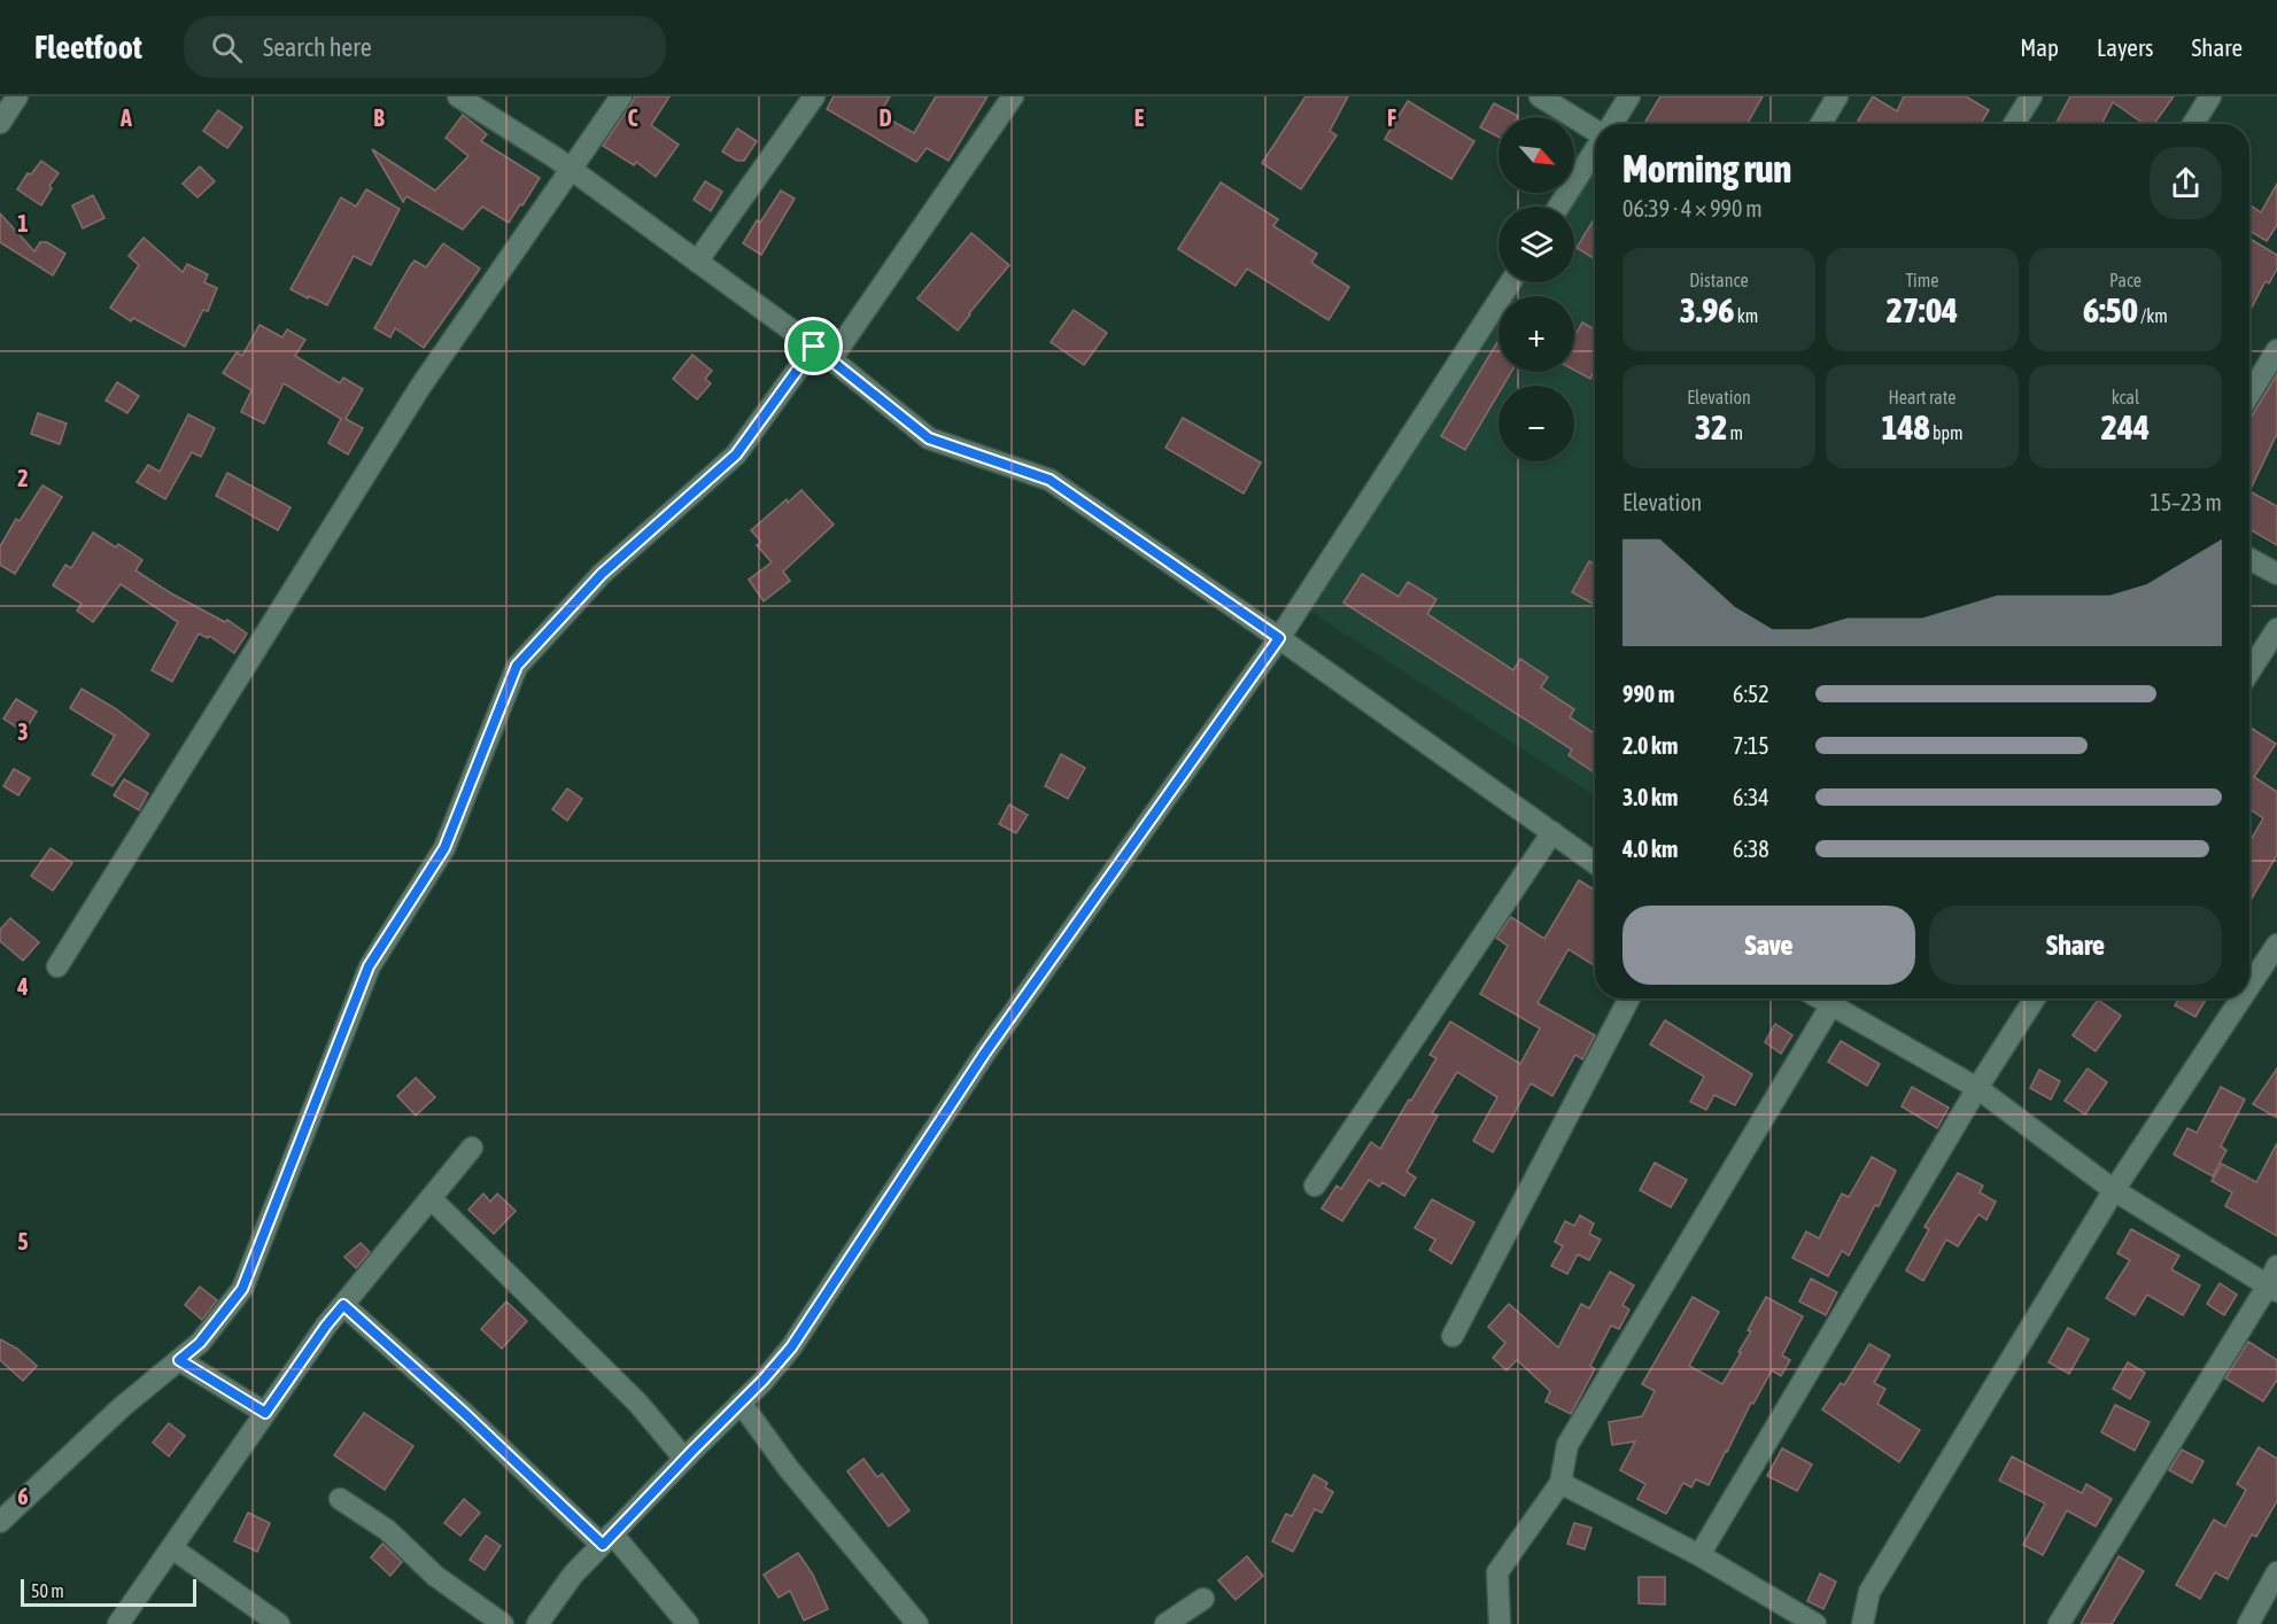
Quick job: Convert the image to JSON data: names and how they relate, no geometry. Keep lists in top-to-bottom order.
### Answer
{
  "scale_bar": "50 m",
  "north": "bottom right",
  "page": {
    "header": "Fleetfoot",
    "search": "Search here",
    "nav": ["Map", "Layers", "Share"],
    "map_buttons": ["+", "−"],
    "heading": ["Morning run", "06:39 · 4 × 990 m"],
    "stats": [
      ["Distance", "3.96 km"],
      ["Time", "27:04"],
      ["Pace", "6:50 /km"],
      ["Elevation", "32 m"],
      ["Heart rate", "148 bpm"],
      ["kcal", "244"]
    ],
    "chart": ["Elevation", "15–23 m"],
    "list": [
      {
        "name": "990 m",
        "note": "6:52"
      },
      {
        "name": "2.0 km",
        "note": "7:15"
      },
      {
        "name": "3.0 km",
        "note": "6:34"
      },
      {
        "name": "4.0 km",
        "note": "6:38"
      }
    ],
    "buttons": ["Save", "Share"],
    "scale": "50 m"
  },
  "grid": {
    "columns": [
      "A",
      "B",
      "C",
      "D",
      "E",
      "F"
    ],
    "rows": [
      "1",
      "2",
      "3",
      "4",
      "5",
      "6"
    ]
  }
}
